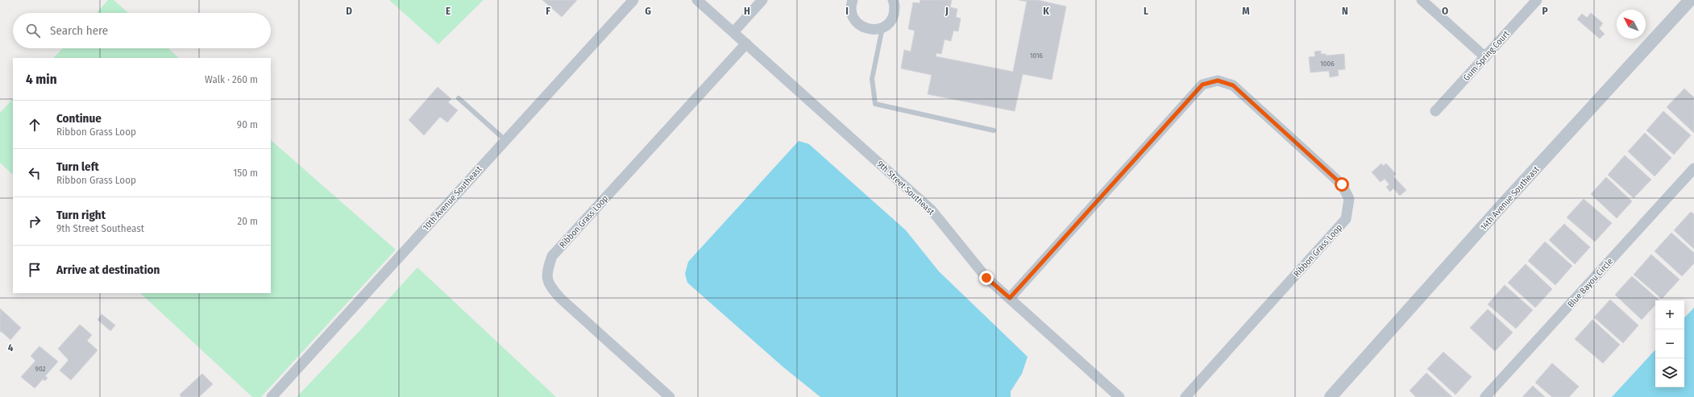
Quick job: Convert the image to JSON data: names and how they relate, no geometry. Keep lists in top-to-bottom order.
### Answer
{
  "streets": {
    "street": [
      "Gum Spring Court",
      "9th Street Southeast",
      "10th Avenue Southeast",
      "14th Avenue Southeast",
      "Ribbon Grass Loop",
      "Blue Bayou Circle"
    ]
  },
  "crossings": [
    ["9th Street Southeast", "Ribbon Grass Loop"]
  ],
  "house_numbers": ["1016", "1006", "902"],
  "north": "top left",
  "page": {
    "search": "Search here",
    "heading": ["4 min", "Walk · 260 m"],
    "list": [
      ["Continue", "Ribbon Grass Loop", "90 m"],
      ["Turn left", "Ribbon Grass Loop", "150 m"],
      ["Turn right", "9th Street Southeast", "20 m"],
      "Arrive at destination"
    ],
    "map_buttons": ["+", "−"]
  },
  "grid": {
    "columns": [
      "D",
      "E",
      "F",
      "G",
      "H",
      "I",
      "J",
      "K",
      "L",
      "M",
      "N",
      "O",
      "P"
    ],
    "rows": ["4"]
  }
}
